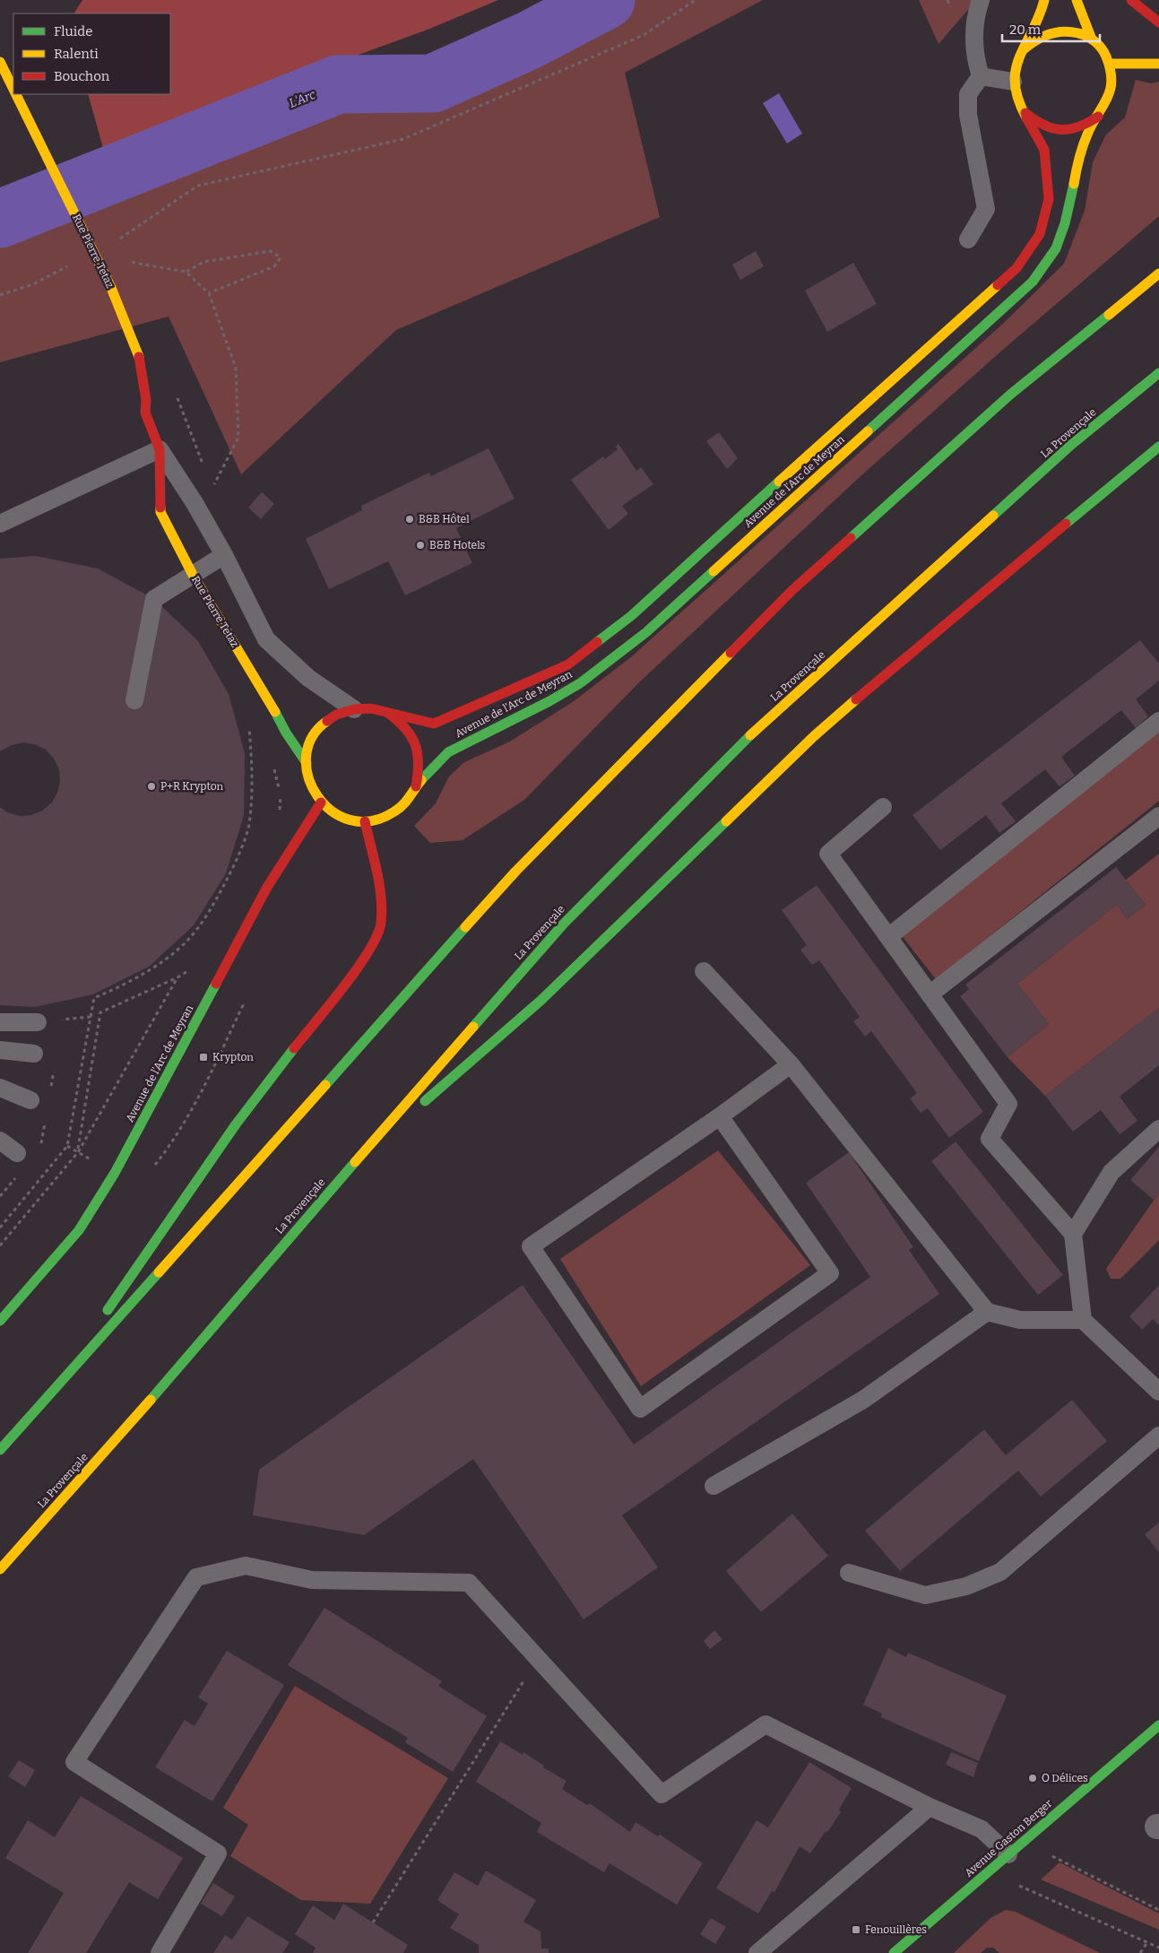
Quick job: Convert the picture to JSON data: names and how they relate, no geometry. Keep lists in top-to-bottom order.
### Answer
{
  "streets": {
    "main road": [
      "Rue Pierre Tetaz",
      "La Provençale",
      "Avenue de l'Arc de Meyran",
      "Avenue Gaston Berger"
    ]
  },
  "crossings": [
    ["Rue Pierre Tetaz", "Avenue de l'Arc de Meyran"]
  ],
  "water": ["L'Arc"],
  "places": {
    "other": [
      "B&B Hôtel",
      "B&B Hotels",
      "P+R Krypton",
      "O Délices"
    ],
    "transit": ["Krypton", "Fenouillères"]
  },
  "legend": ["Fluide", "Ralenti", "Bouchon"],
  "scale_bar": "20 m"
}
